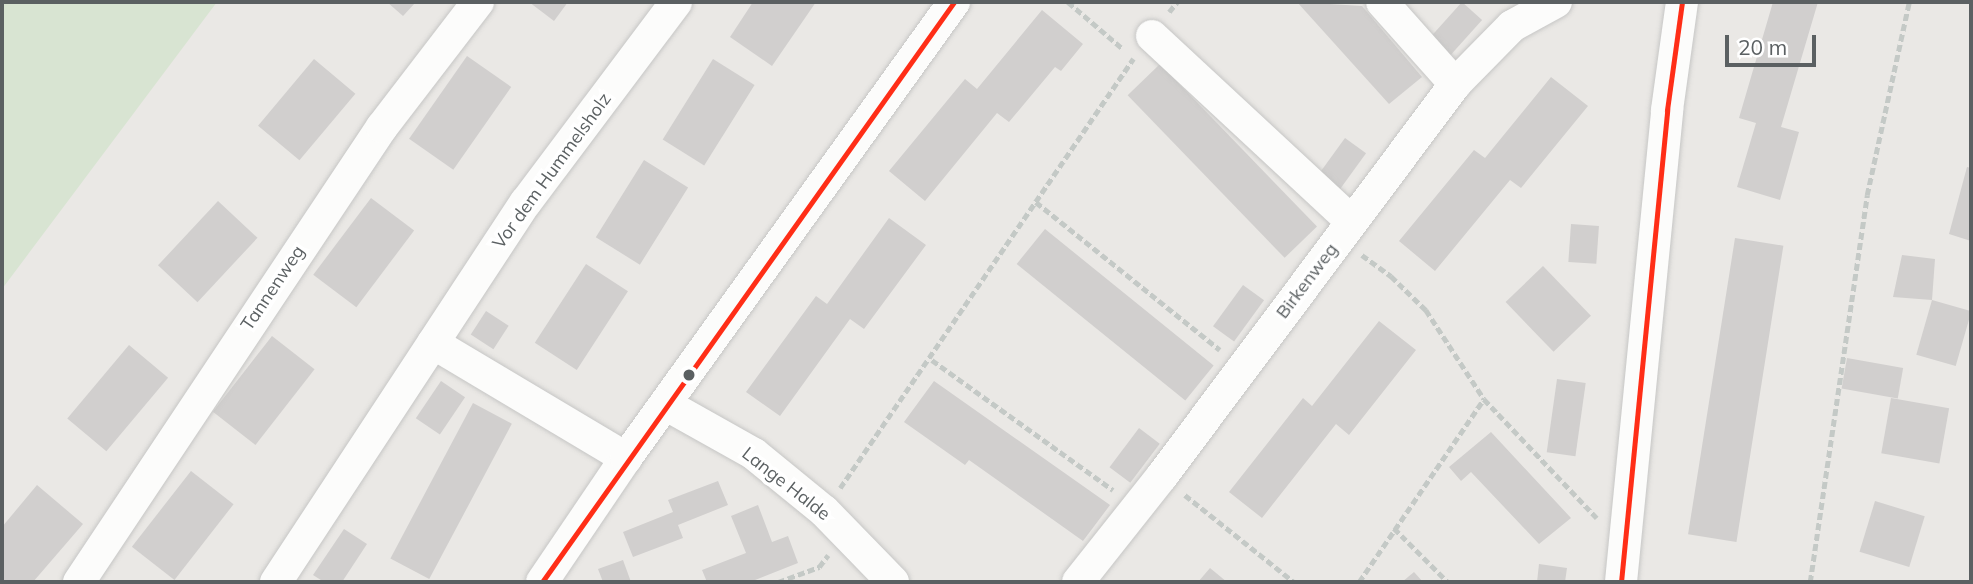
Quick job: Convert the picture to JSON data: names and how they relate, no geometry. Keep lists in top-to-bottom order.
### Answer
{
  "streets": {
    "street": [
      "Vor dem Hummelsholz",
      "Birkenweg",
      "Tannenweg",
      "Lange Halde"
    ]
  },
  "scale_bar": "20 m"
}
